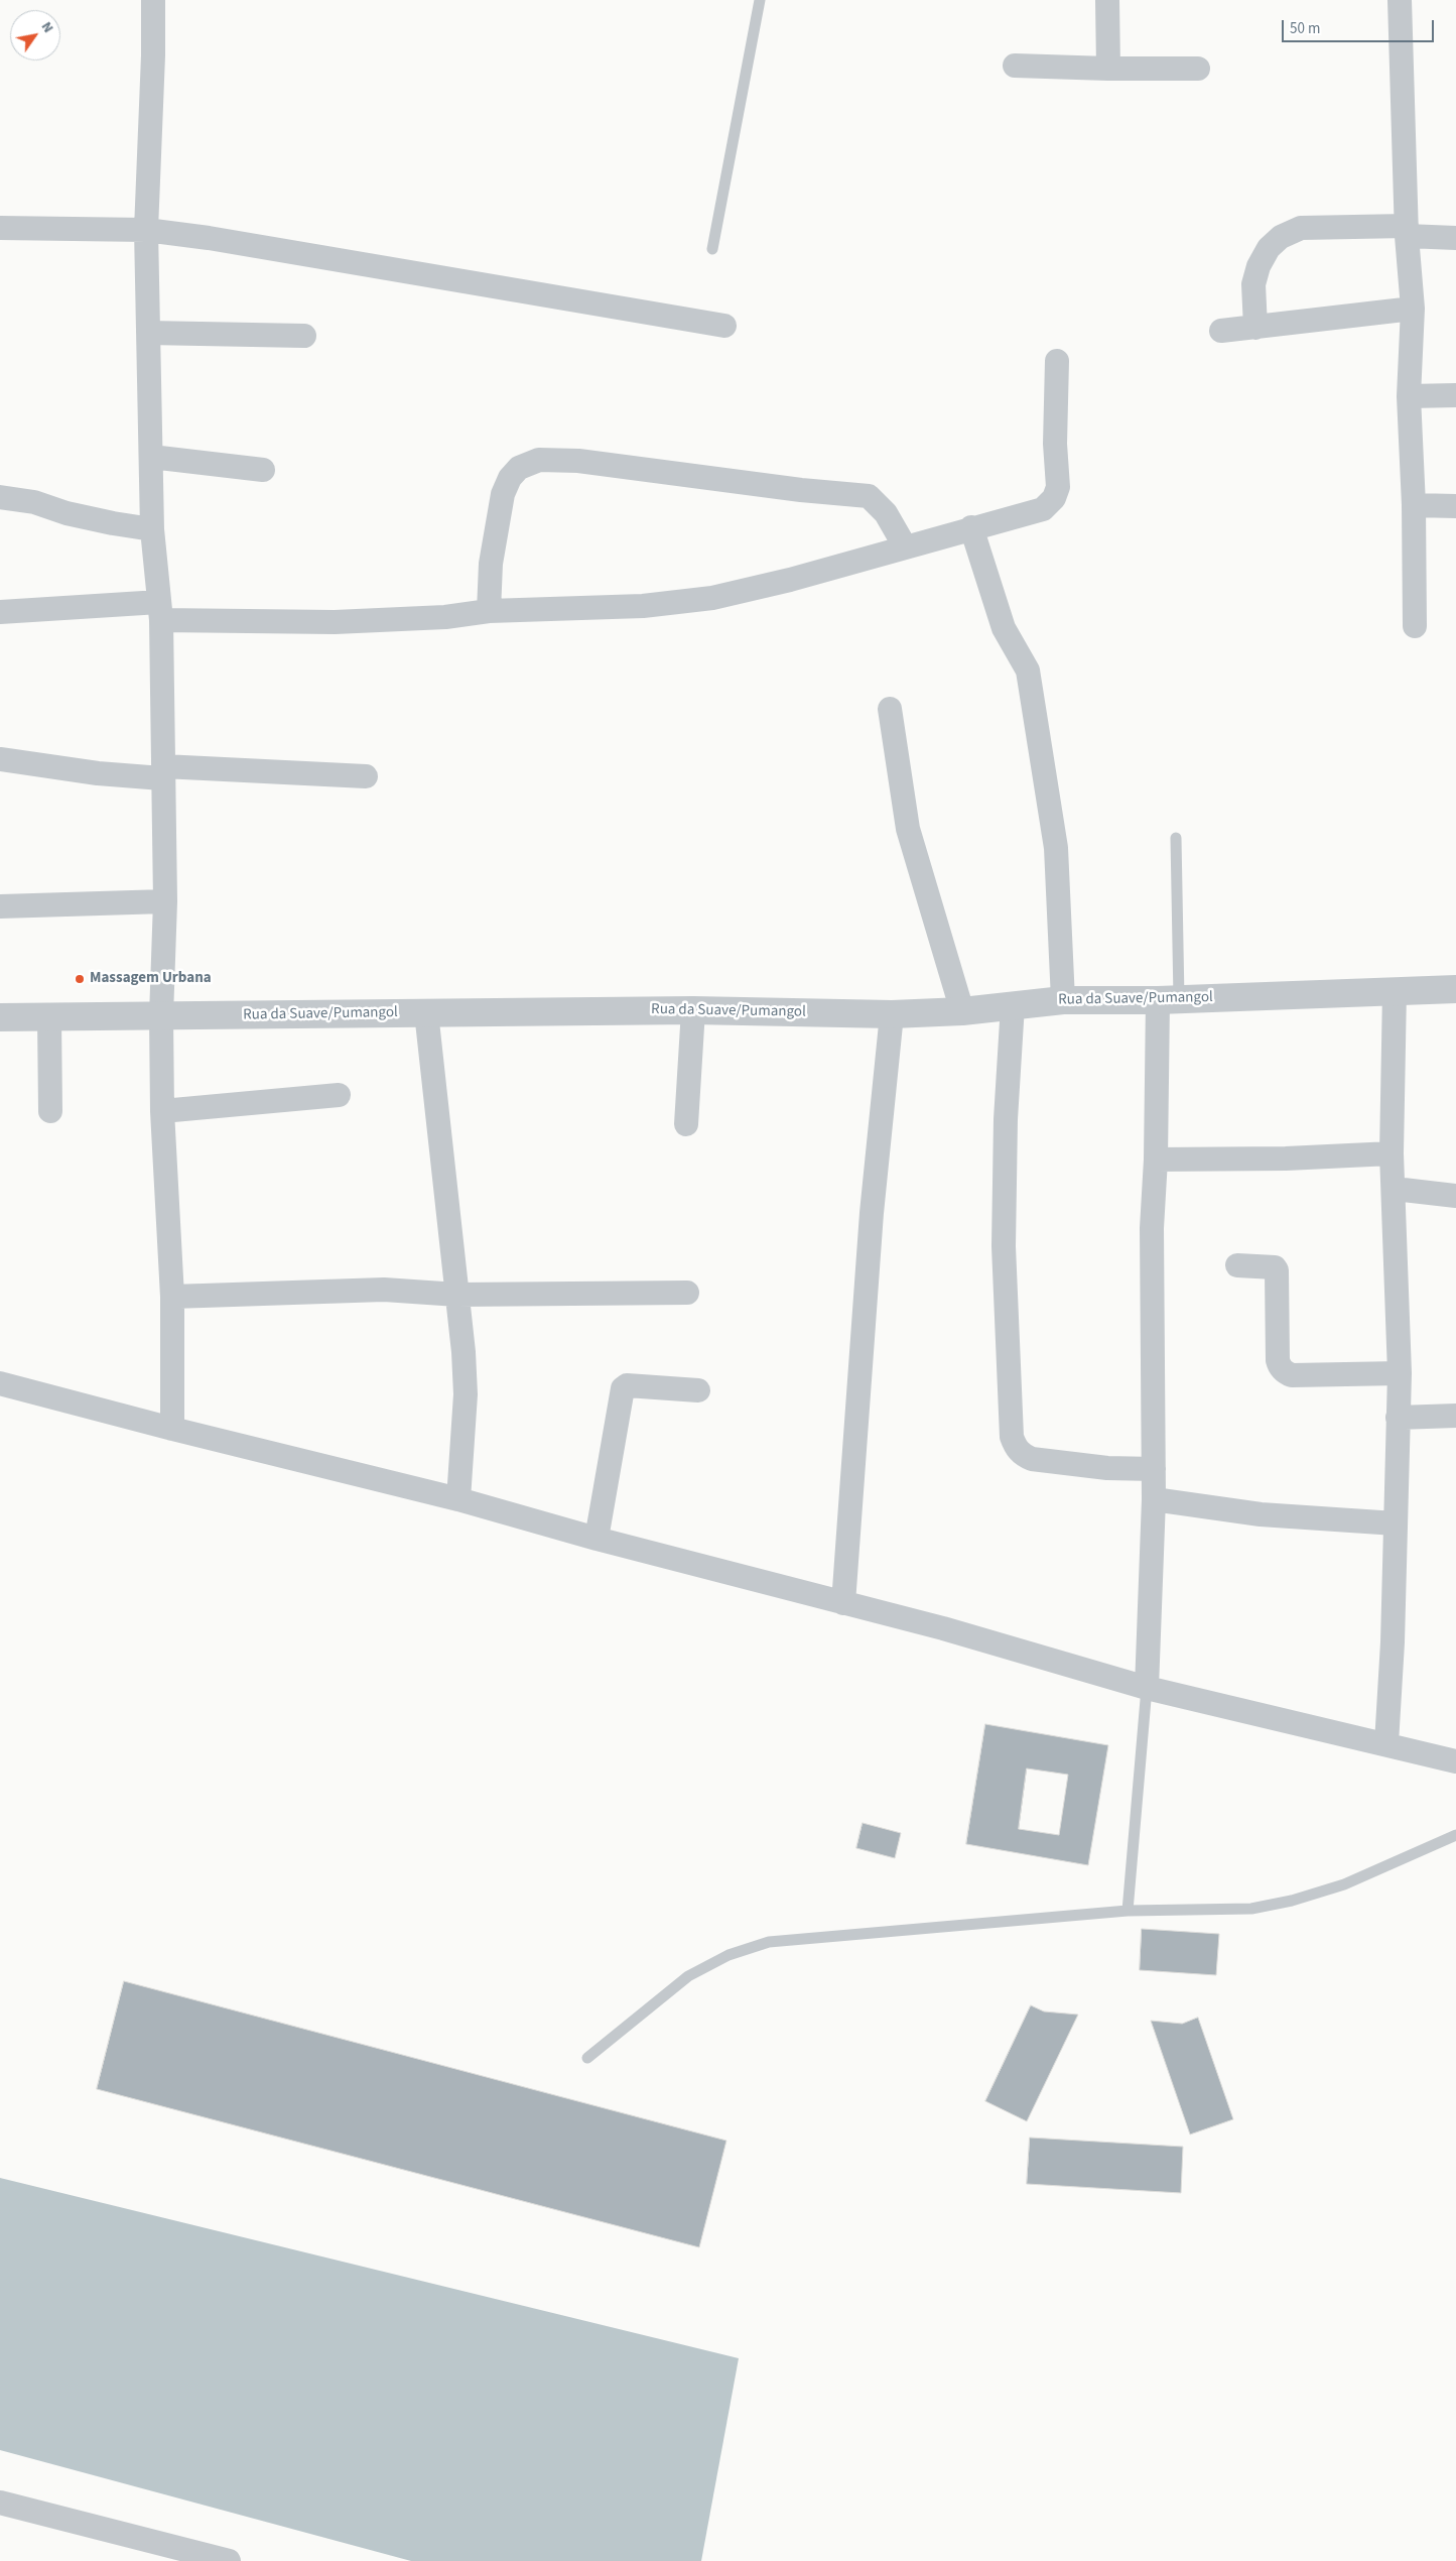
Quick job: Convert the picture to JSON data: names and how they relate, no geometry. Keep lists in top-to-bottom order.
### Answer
{
  "streets": {
    "street": ["Rua da Suave/Pumangol"]
  },
  "places": ["Massagem Urbana"],
  "scale_bar": "50 m",
  "north": "top right"
}
